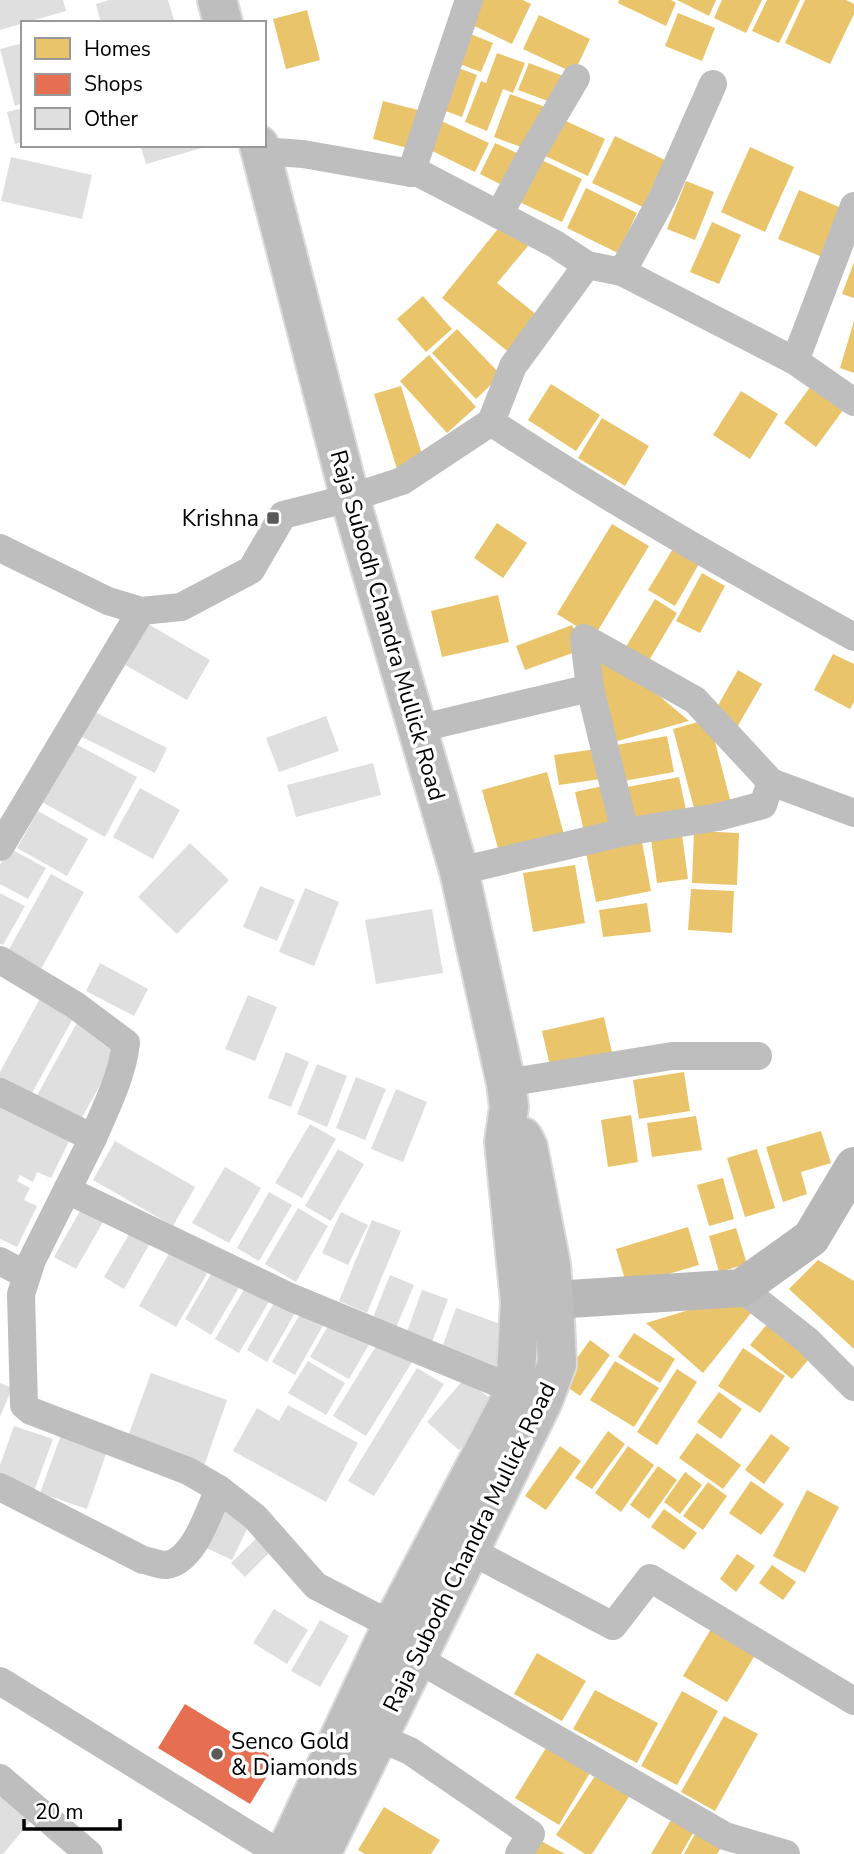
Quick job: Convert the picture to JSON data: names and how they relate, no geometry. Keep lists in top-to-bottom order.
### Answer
{
  "streets": {
    "main road": ["Raja Subodh Chandra Mullick Road"]
  },
  "places": {
    "transit": ["Krishna"],
    "other": ["Senco Gold & Diamonds"]
  },
  "legend": ["Homes", "Shops", "Other"],
  "scale_bar": "20 m"
}
